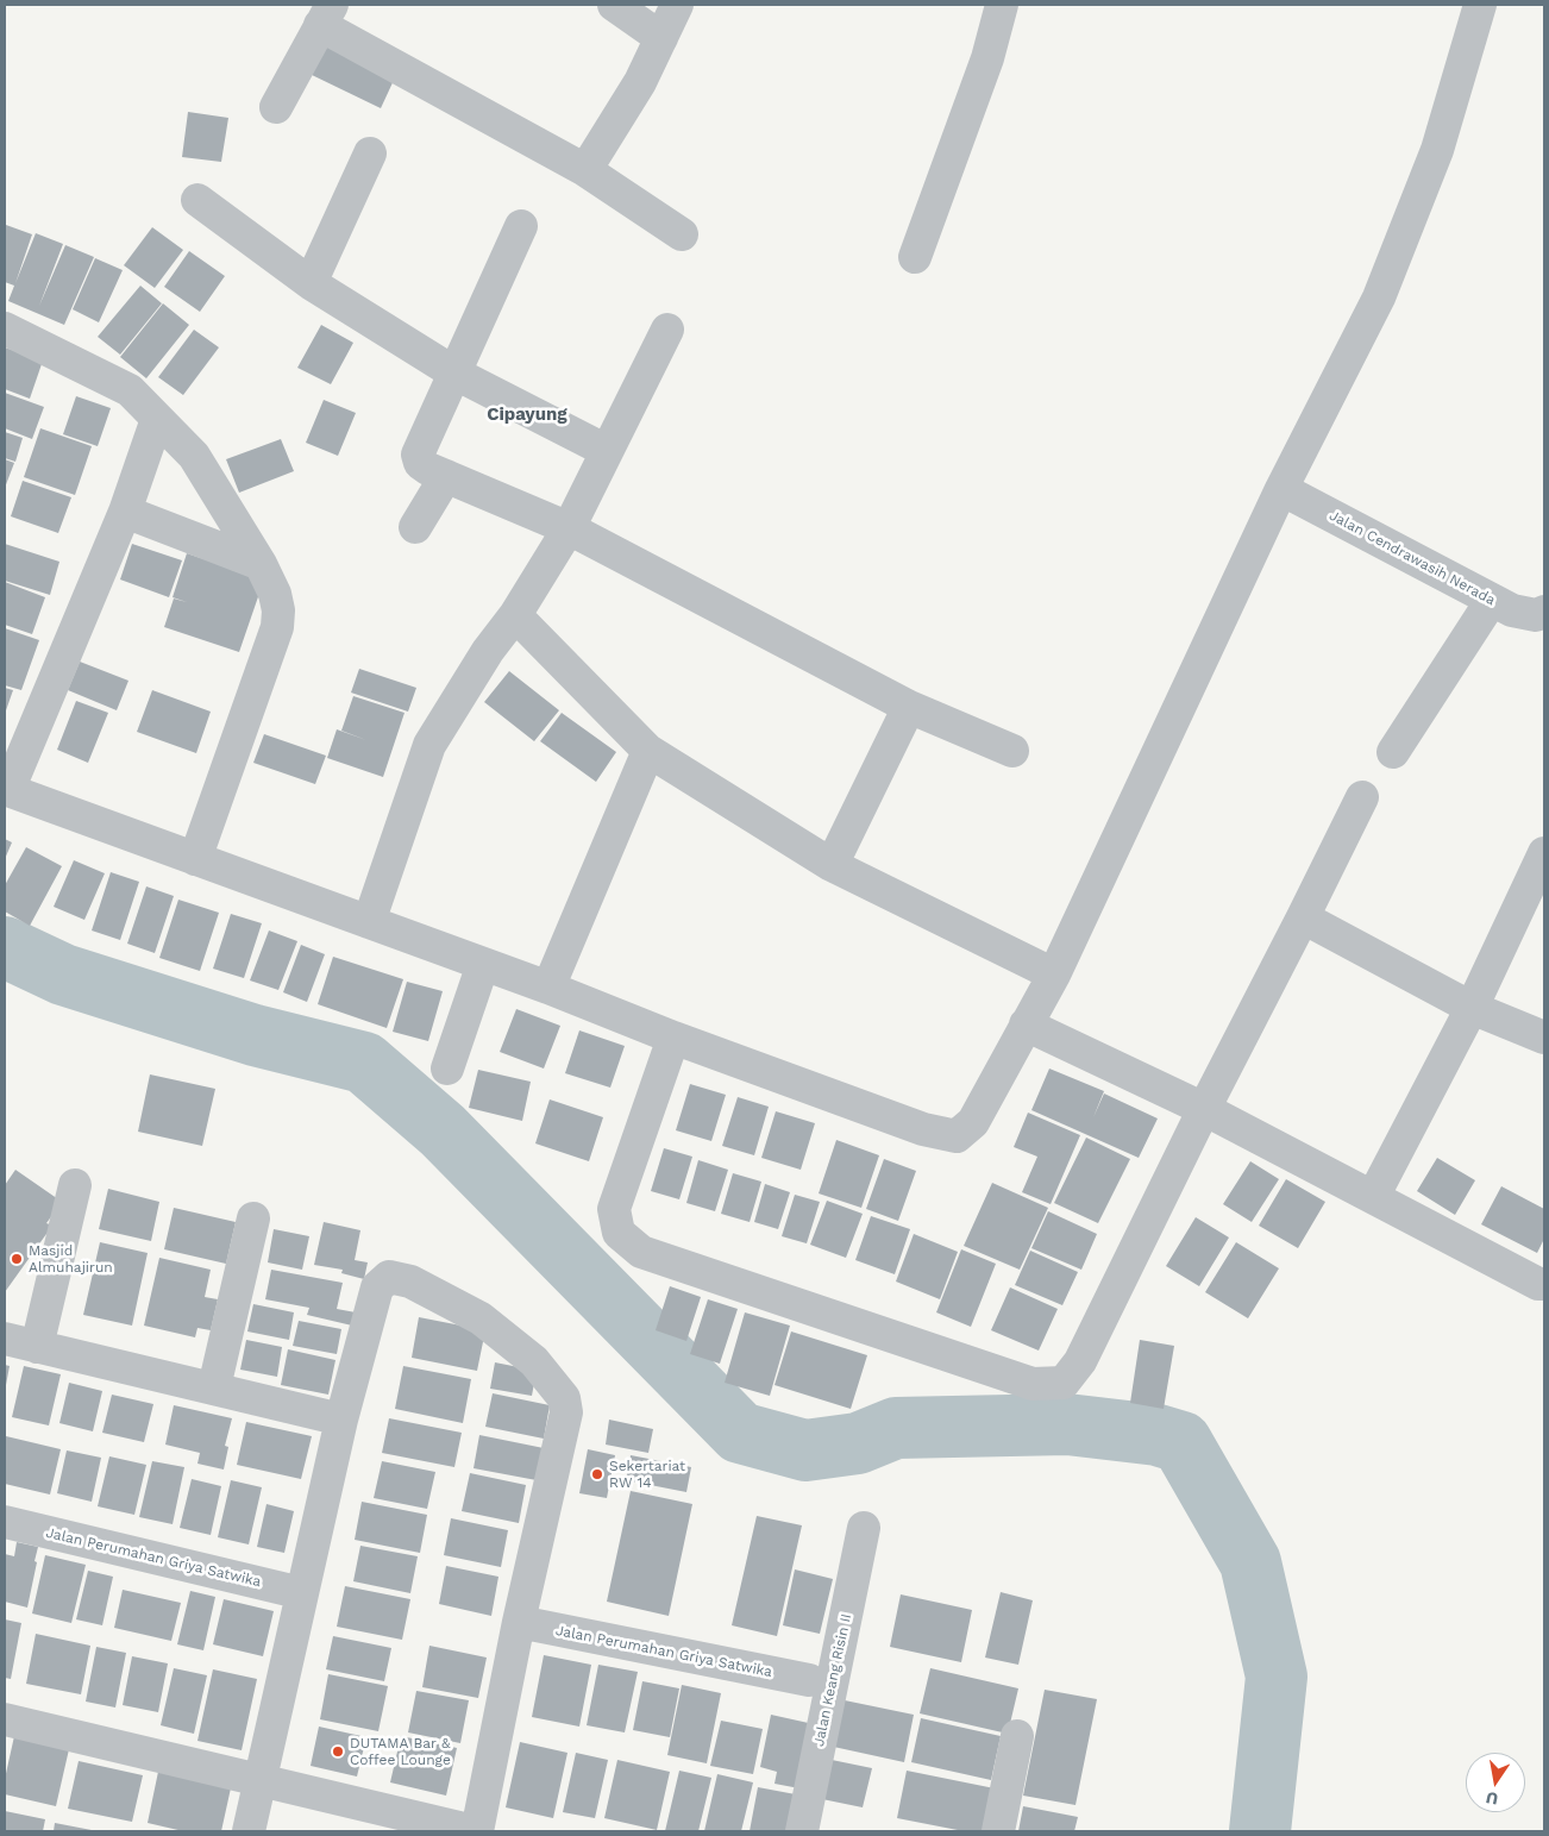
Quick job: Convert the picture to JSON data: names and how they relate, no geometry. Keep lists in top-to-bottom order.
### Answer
{
  "streets": {
    "street": ["Jalan Cendrawasih Nerada", "Jalan Perumahan Griya Satwika", "Jalan Keang Risin II"]
  },
  "districts": ["Cipayung"],
  "places": ["Masjid Almuhajirun", "Sekertariat RW 14", "DUTAMA Bar & Coffee Lounge"],
  "north": "bottom"
}
